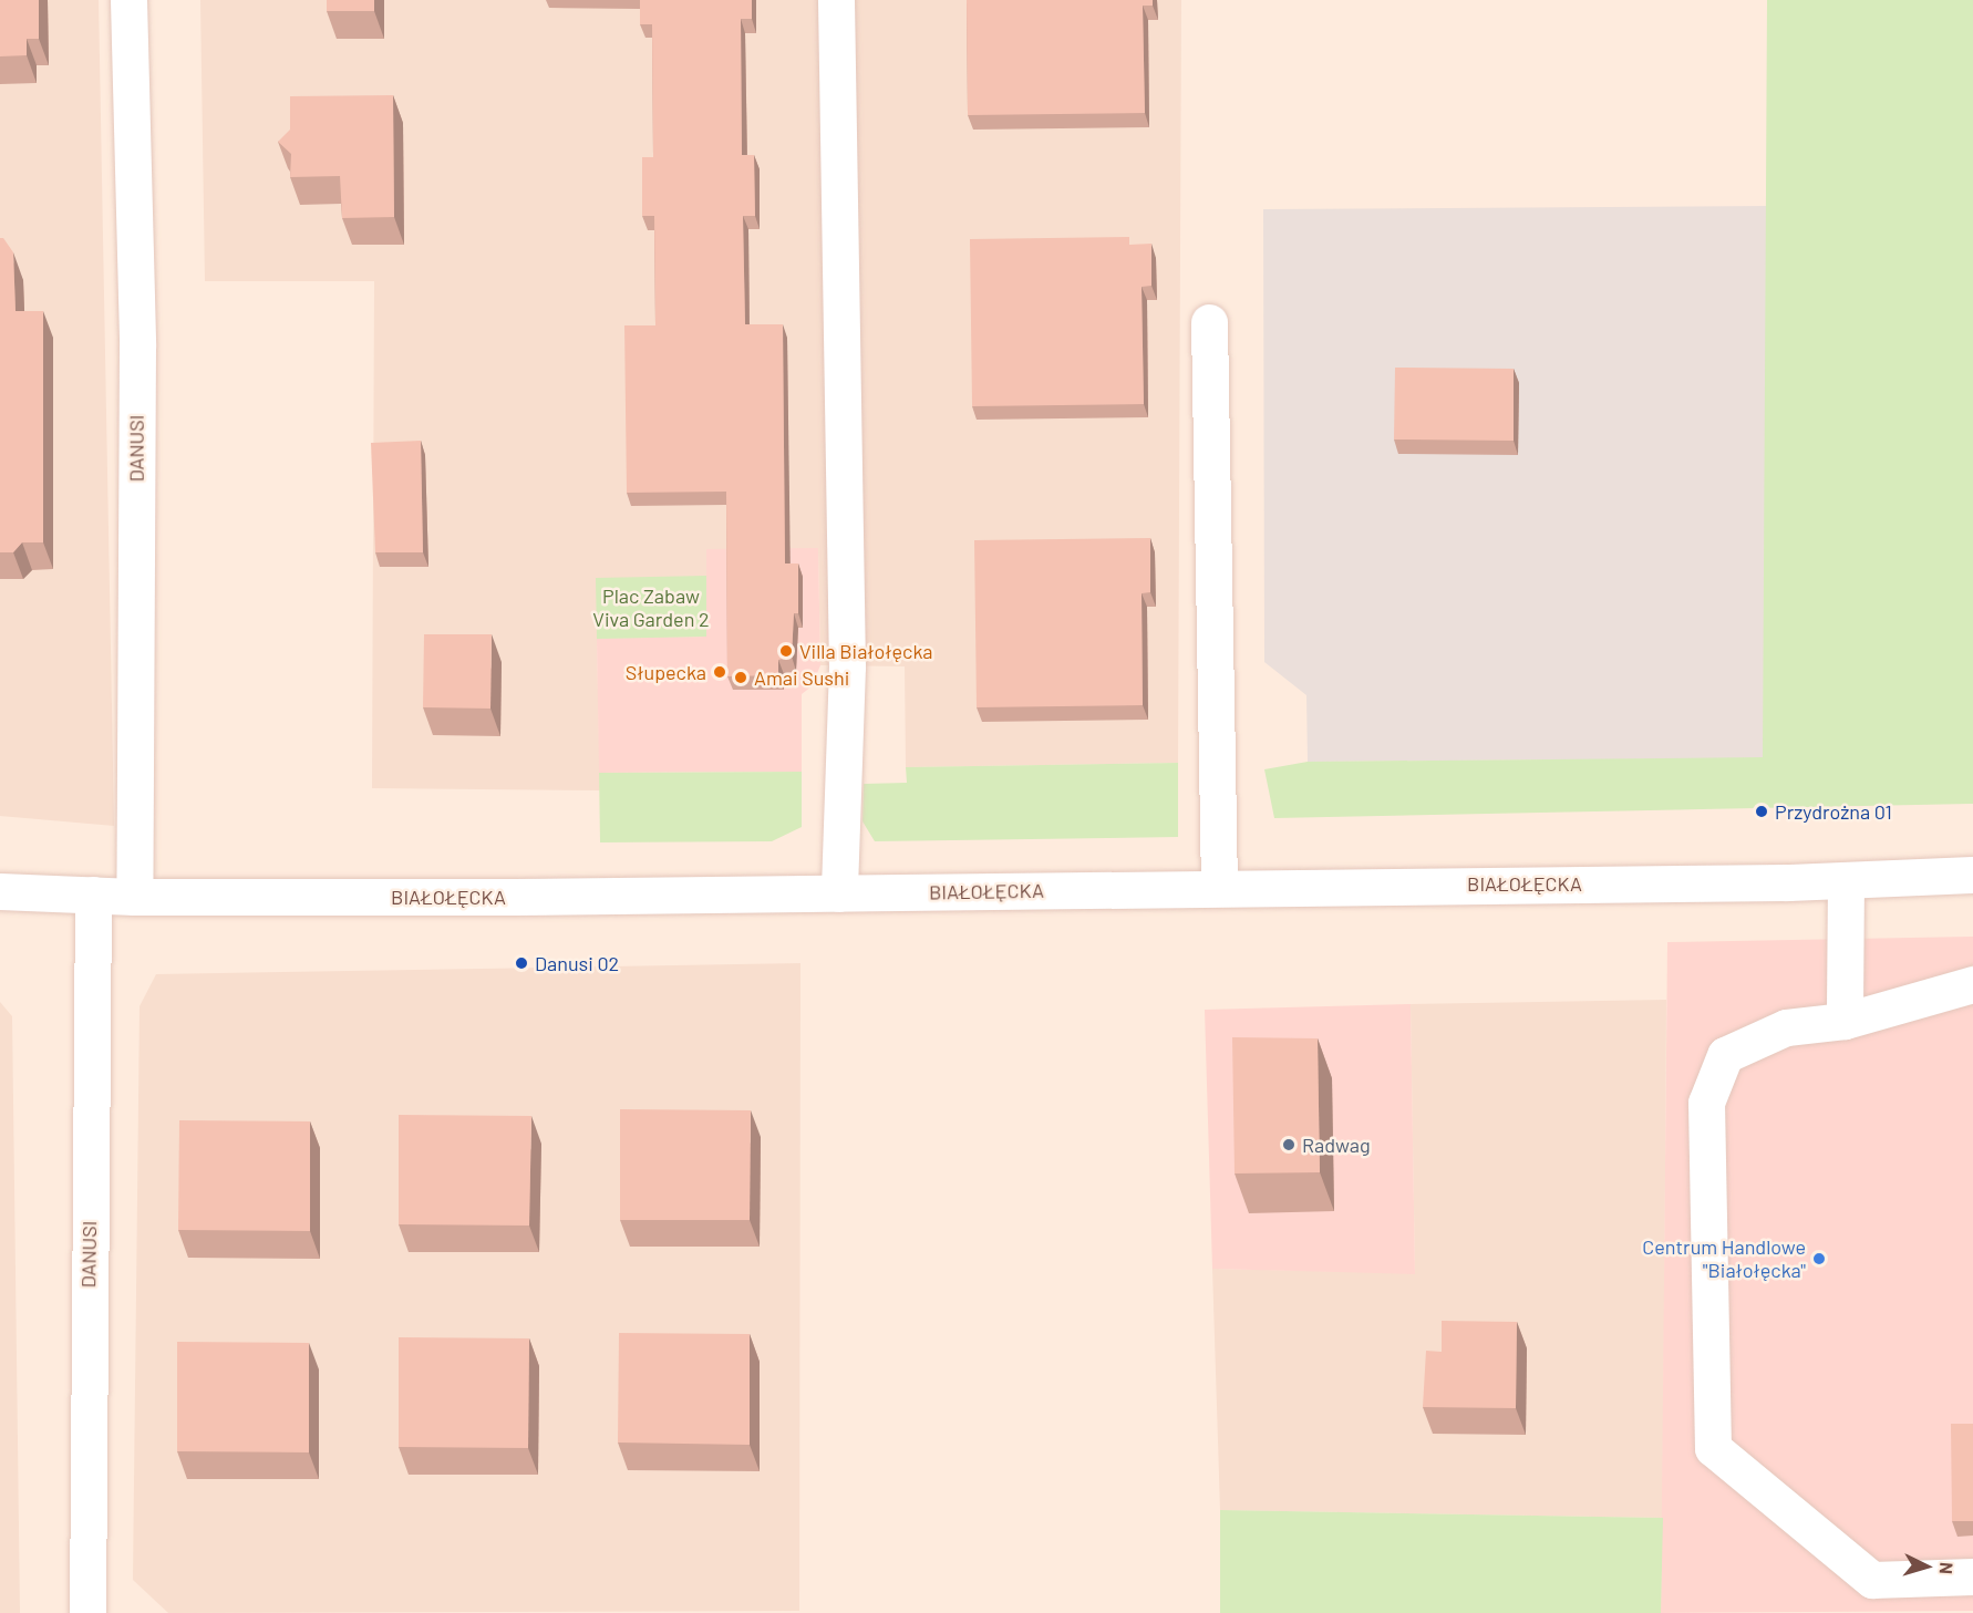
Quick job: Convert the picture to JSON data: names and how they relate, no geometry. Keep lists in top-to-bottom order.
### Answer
{
  "streets": {
    "street": ["DANUSI", "BIAŁOŁĘCKA"]
  },
  "crossings": [
    ["DANUSI", "BIAŁOŁĘCKA"]
  ],
  "parks": ["Plac Zabaw Viva Garden 2"],
  "places": [
    "Villa Białołęcka",
    "Słupecka",
    "Amai Sushi",
    "Przydrożna 01",
    "Danusi 02",
    "Radwag",
    "Centrum Handlowe \"Białołęcka\""
  ],
  "north": "right"
}
